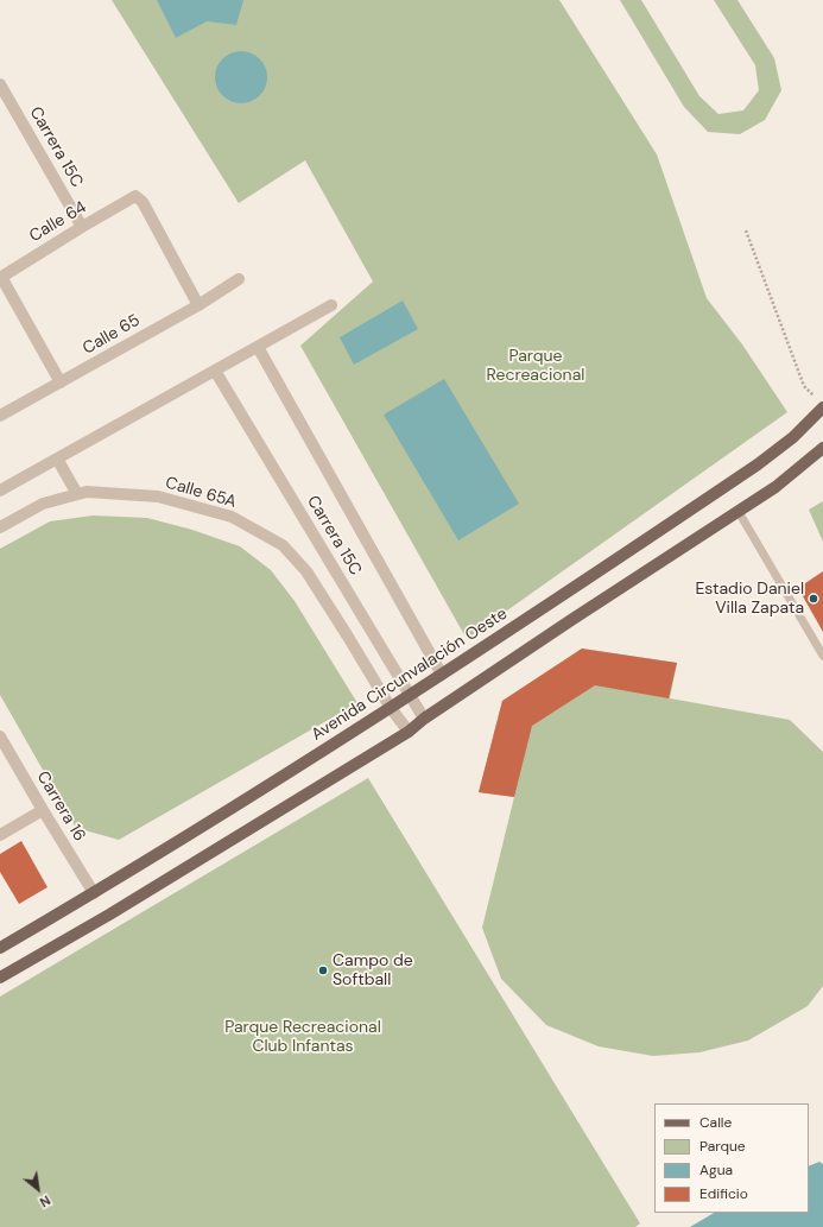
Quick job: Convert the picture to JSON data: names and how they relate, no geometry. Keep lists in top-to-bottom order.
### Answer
{
  "streets": {
    "main road": ["Avenida Circunvalación Oeste"],
    "street": [
      "Carrera 15C",
      "Calle 64",
      "Calle 65",
      "Calle 65A",
      "Carrera 16"
    ]
  },
  "crossings": [
    ["Carrera 15C", "Calle 64"],
    ["Carrera 15C", "Avenida Circunvalación Oeste"],
    ["Calle 64", "Calle 65"],
    ["Calle 65A", "Avenida Circunvalación Oeste"],
    ["Avenida Circunvalación Oeste", "Carrera 16"]
  ],
  "parks": ["Parque Recreacional", "Parque Recreacional Club Infantas"],
  "places": ["Estadio Daniel Villa Zapata", "Campo de Softball"],
  "legend": [
    "Calle",
    "Parque",
    "Agua",
    "Edificio"
  ],
  "north": "bottom right"
}
